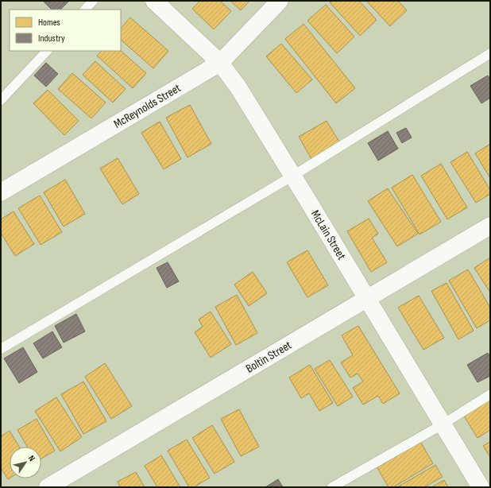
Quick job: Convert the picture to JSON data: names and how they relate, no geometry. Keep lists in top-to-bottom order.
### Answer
{
  "streets": {
    "street": ["McReynolds Street", "McLain Street", "Boltin Street"]
  },
  "crossings": [
    ["McReynolds Street", "McLain Street"],
    ["McLain Street", "Boltin Street"]
  ],
  "legend": ["Homes", "Industry"],
  "north": "top right"
}
